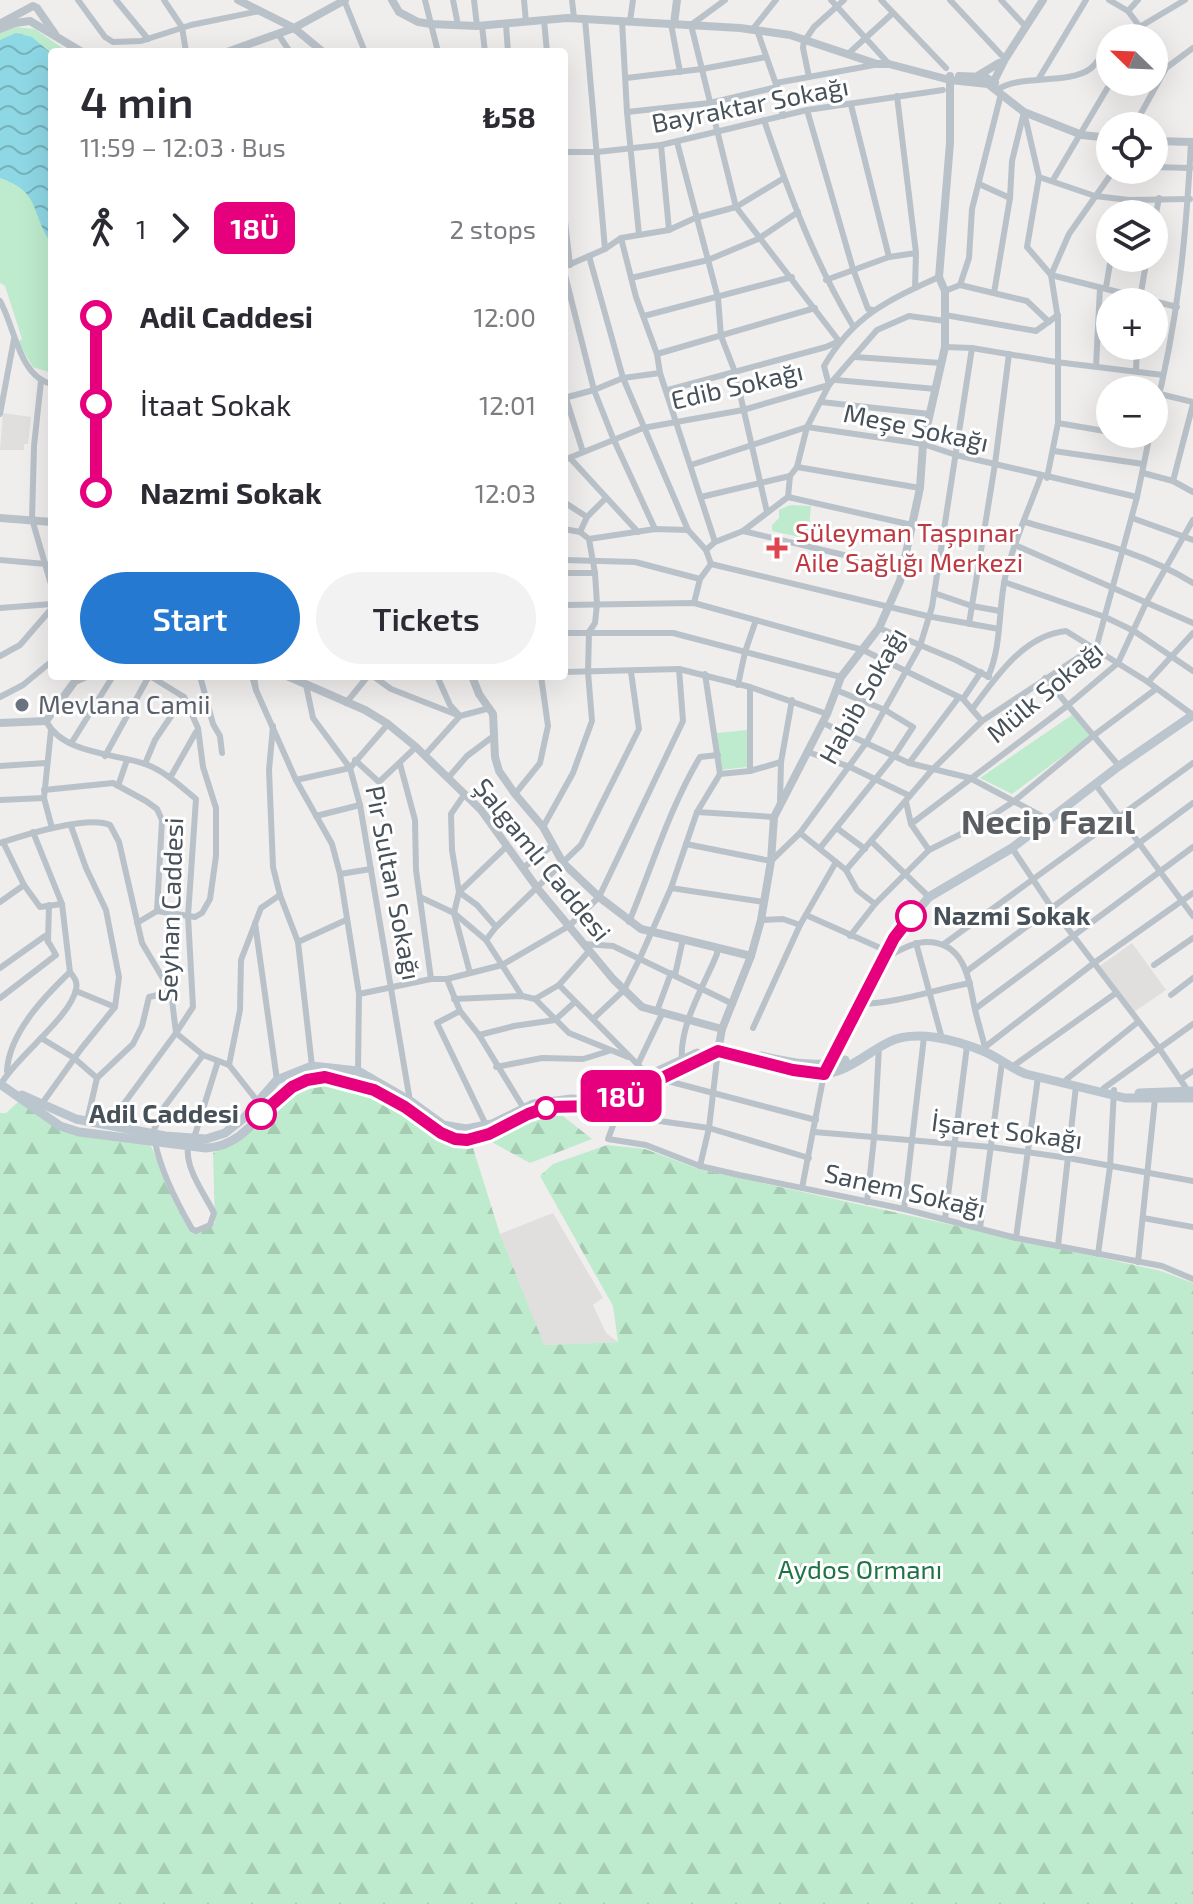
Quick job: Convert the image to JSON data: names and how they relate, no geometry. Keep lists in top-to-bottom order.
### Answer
{
  "streets": {
    "street": [
      "Bayraktar Sokağı",
      "Edib Sokağı",
      "Meşe Sokağı",
      "Mülk Sokağı",
      "Habib Sokağı",
      "Şalgamlı Caddesi",
      "Pir Sultan Sokağı",
      "Seyhan Caddesi",
      "İşaret Sokağı",
      "Sanem Sokağı"
    ]
  },
  "crossings": [
    ["Meşe Sokağı", "Habib Sokağı"],
    ["Şalgamlı Caddesi", "Pir Sultan Sokağı"]
  ],
  "districts": ["Necip Fazıl"],
  "parks": ["Aydos Ormanı"],
  "places": {
    "health": ["Süleyman Taşpınar Aile Sağlığı Merkezi"],
    "other": ["Mevlana Camii", "Nazmi Sokak", "Adil Caddesi"]
  },
  "lines": ["bus line 18Ü"],
  "north": "top left",
  "page": {
    "on_map": "18Ü",
    "map_buttons": ["+", "−"],
    "heading": ["4 min", "11:59 – 12:03 · Bus", "₺58"],
    "legs": ["1", "18Ü", "2 stops"],
    "list": [
      {
        "name": "Adil Caddesi",
        "value": "12:00"
      },
      {
        "name": "İtaat Sokak",
        "value": "12:01"
      },
      {
        "name": "Nazmi Sokak",
        "value": "12:03"
      }
    ],
    "buttons": ["Start", "Tickets"]
  }
}
